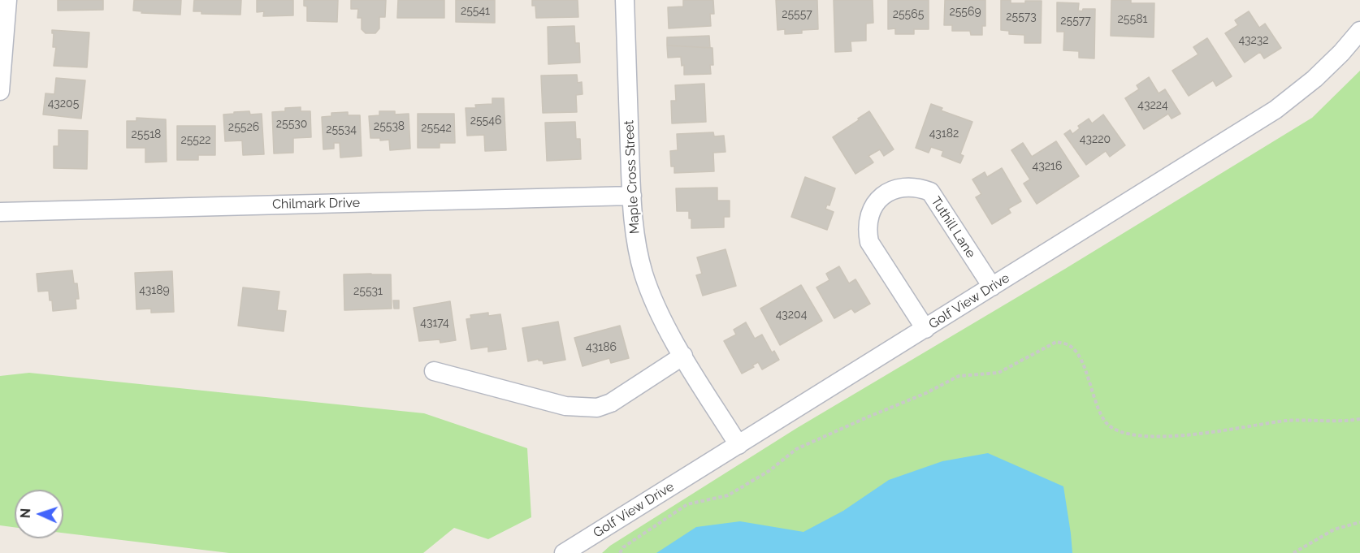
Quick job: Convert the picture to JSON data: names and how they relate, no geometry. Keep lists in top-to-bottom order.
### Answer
{
  "streets": {
    "street": [
      "Maple Cross Street",
      "Chilmark Drive",
      "Tuthill Lane",
      "Golf View Drive"
    ]
  },
  "crossings": [
    ["Maple Cross Street", "Chilmark Drive"],
    ["Maple Cross Street", "Golf View Drive"],
    ["Tuthill Lane", "Golf View Drive"]
  ],
  "house_numbers": [
    "25541",
    "25569",
    "25557",
    "25565",
    "25573",
    "25581",
    "25577",
    "43232",
    "43205",
    "43224",
    "25546",
    "25530",
    "25538",
    "25526",
    "25542",
    "25534",
    "43182",
    "25518",
    "43220",
    "25522",
    "43216",
    "43189",
    "25531",
    "43204",
    "43174",
    "43186"
  ],
  "north": "left"
}
